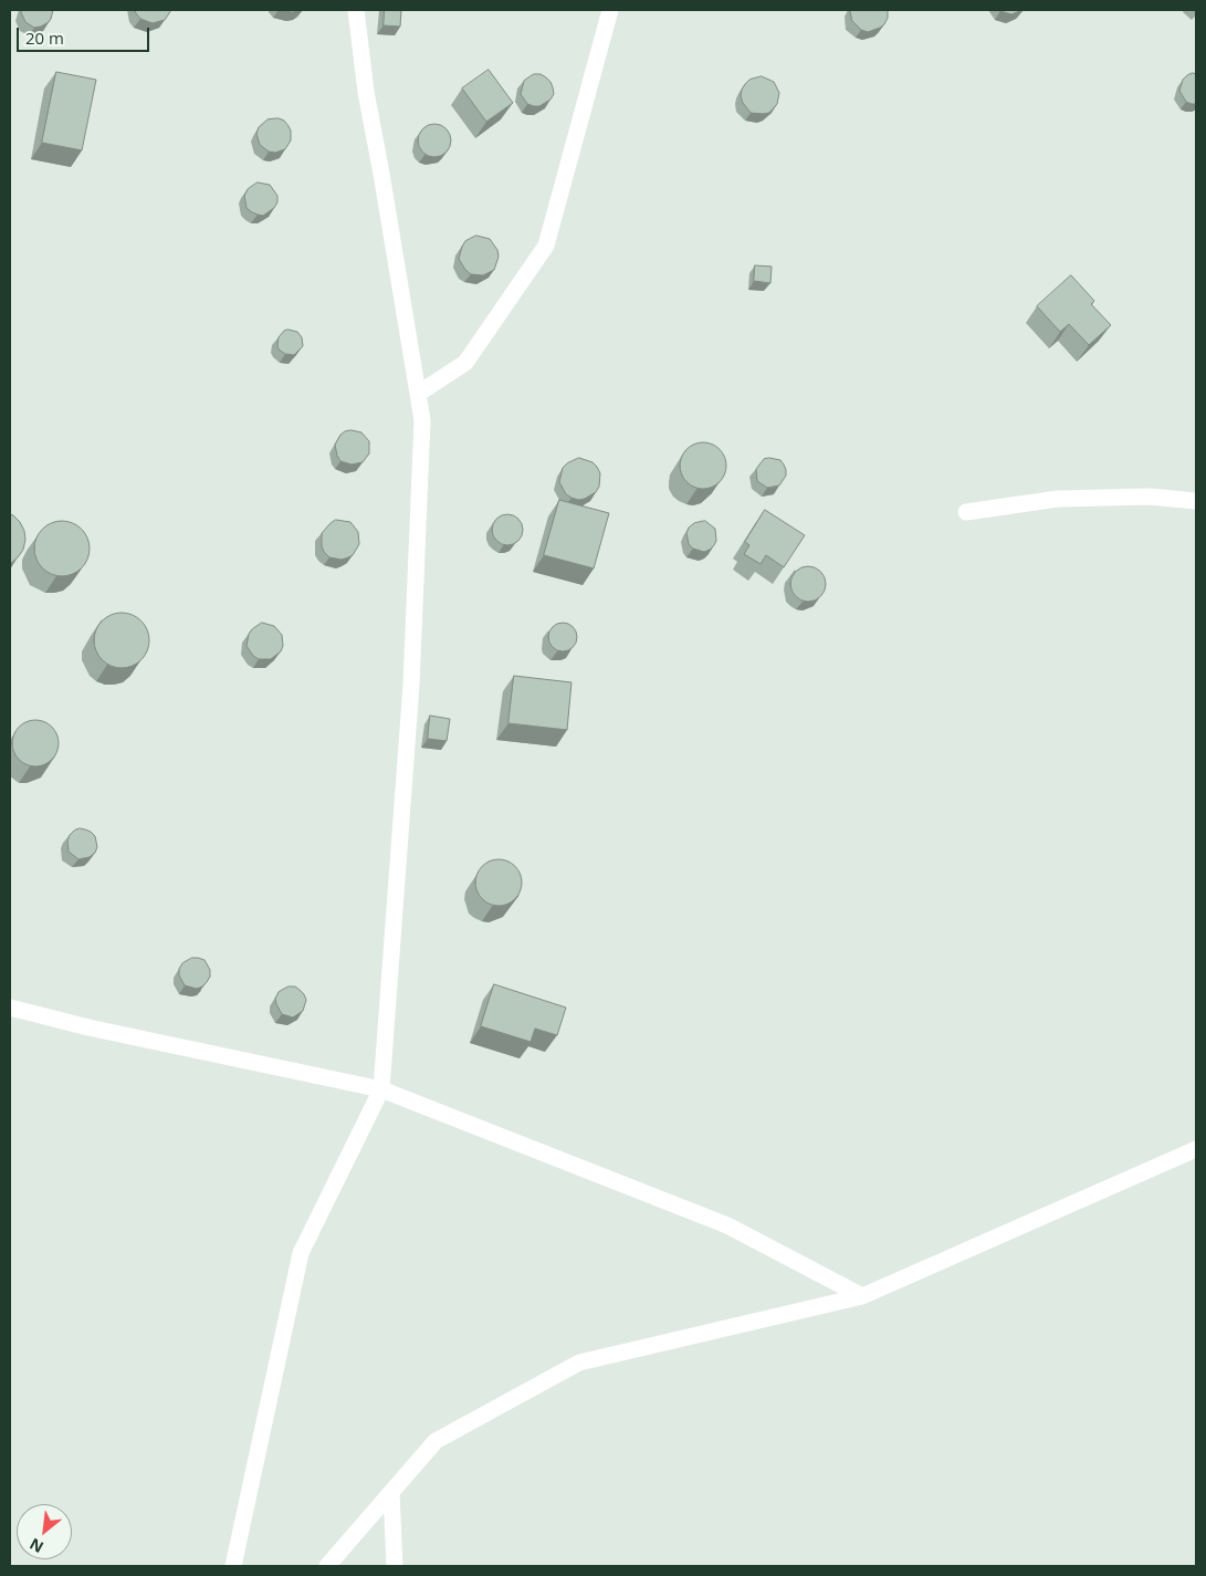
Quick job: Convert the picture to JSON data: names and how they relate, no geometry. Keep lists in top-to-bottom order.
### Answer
{
  "scale_bar": "20 m",
  "north": "bottom left"
}
